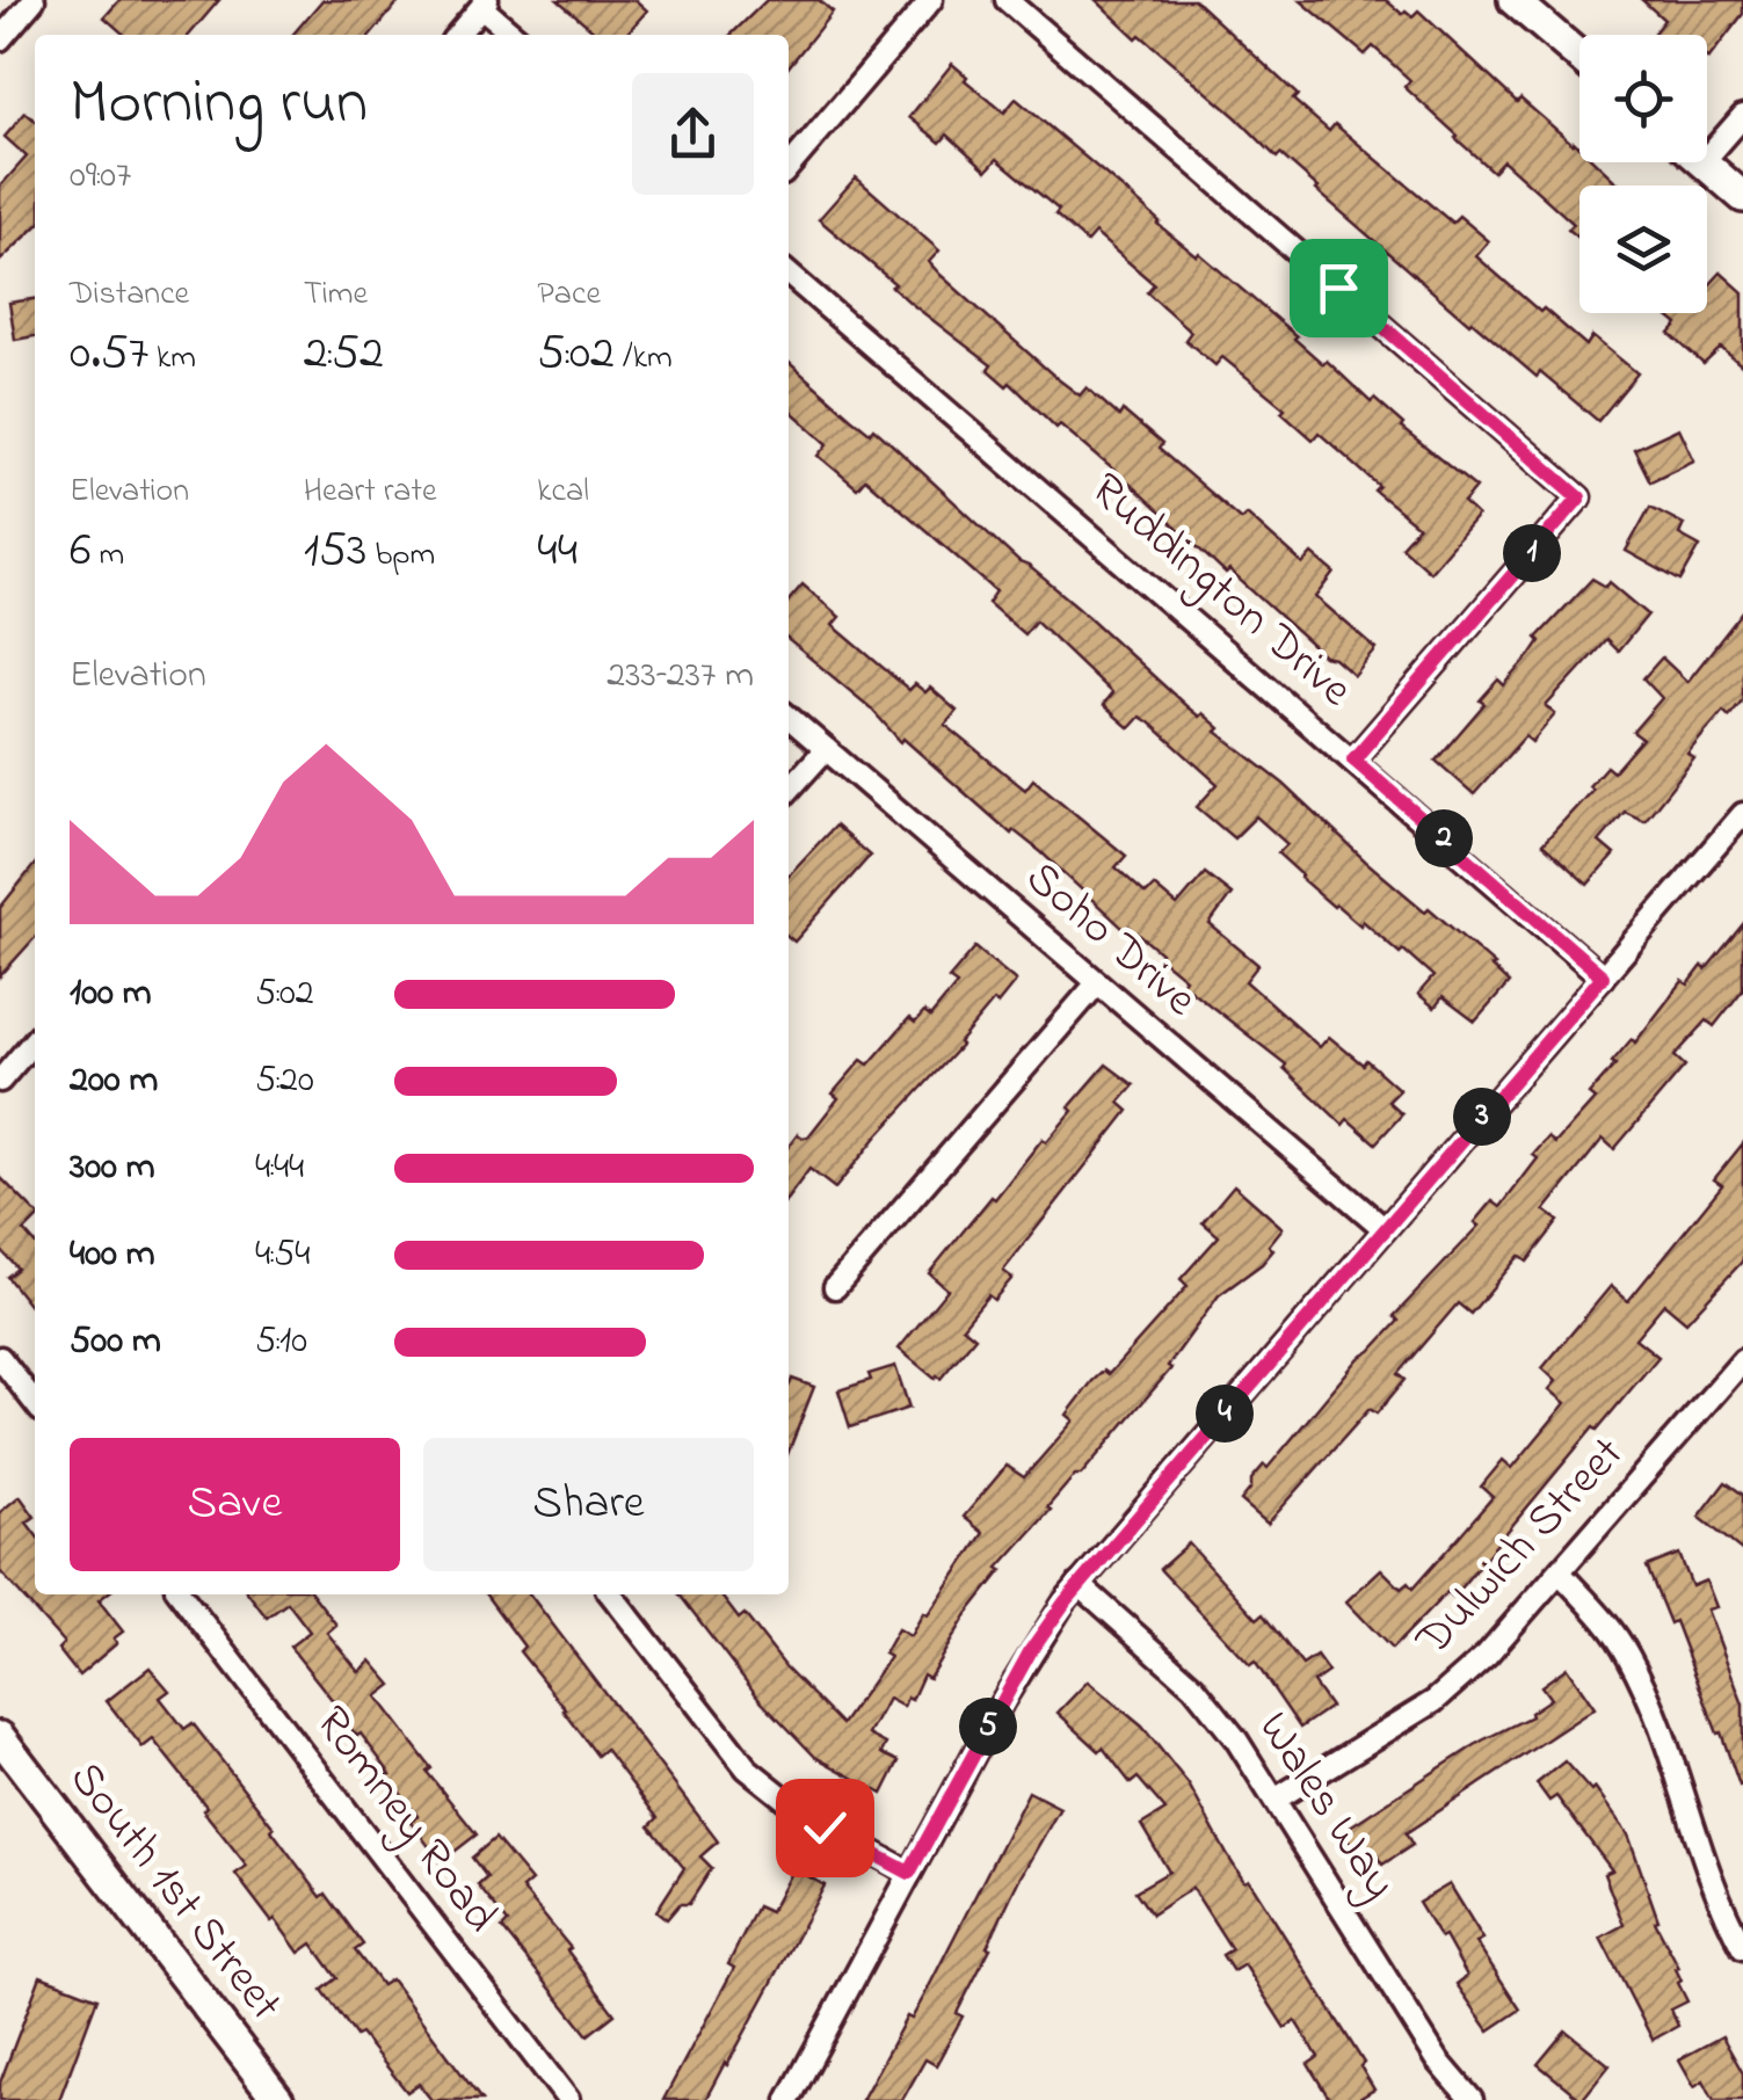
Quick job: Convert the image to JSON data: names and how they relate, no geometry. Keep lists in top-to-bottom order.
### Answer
{
  "streets": {
    "main road": ["South 1st Street"],
    "street": [
      "Ruddington Drive",
      "Soho Drive",
      "Dulwich Street",
      "Wales Way",
      "Romney Road"
    ]
  },
  "crossings": [
    ["Dulwich Street", "Wales Way"]
  ],
  "page": {
    "heading": ["Morning run", "09:07"],
    "stats": [
      ["Distance", "0.57 km"],
      ["Time", "2:52"],
      ["Pace", "5:02 /km"],
      ["Elevation", "6 m"],
      ["Heart rate", "153 bpm"],
      ["kcal", "44"]
    ],
    "pins": [
      "1",
      "2",
      "3",
      "4",
      "5"
    ],
    "chart": ["Elevation", "233–237 m"],
    "list": [
      {
        "name": "100 m",
        "note": "5:02"
      },
      {
        "name": "200 m",
        "note": "5:20"
      },
      {
        "name": "300 m",
        "note": "4:44"
      },
      {
        "name": "400 m",
        "note": "4:54"
      },
      {
        "name": "500 m",
        "note": "5:10"
      }
    ],
    "buttons": ["Save", "Share"]
  }
}
